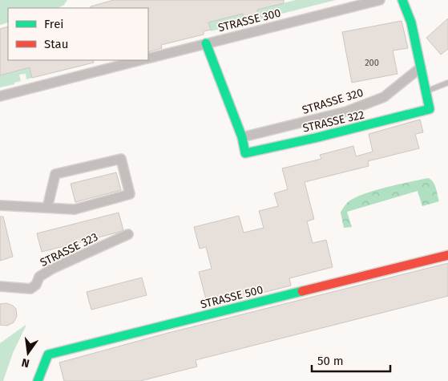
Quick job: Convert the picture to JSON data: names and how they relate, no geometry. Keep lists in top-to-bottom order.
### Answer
{
  "streets": {
    "street": [
      "STRASSE 300",
      "STRASSE 320",
      "STRASSE 322",
      "STRASSE 323",
      "STRASSE 500"
    ]
  },
  "crossings": [
    ["STRASSE 300", "STRASSE 322"],
    ["STRASSE 320", "STRASSE 322"]
  ],
  "house_numbers": ["200"],
  "legend": ["Frei", "Stau"],
  "scale_bar": "50 m",
  "north": "bottom"
}
